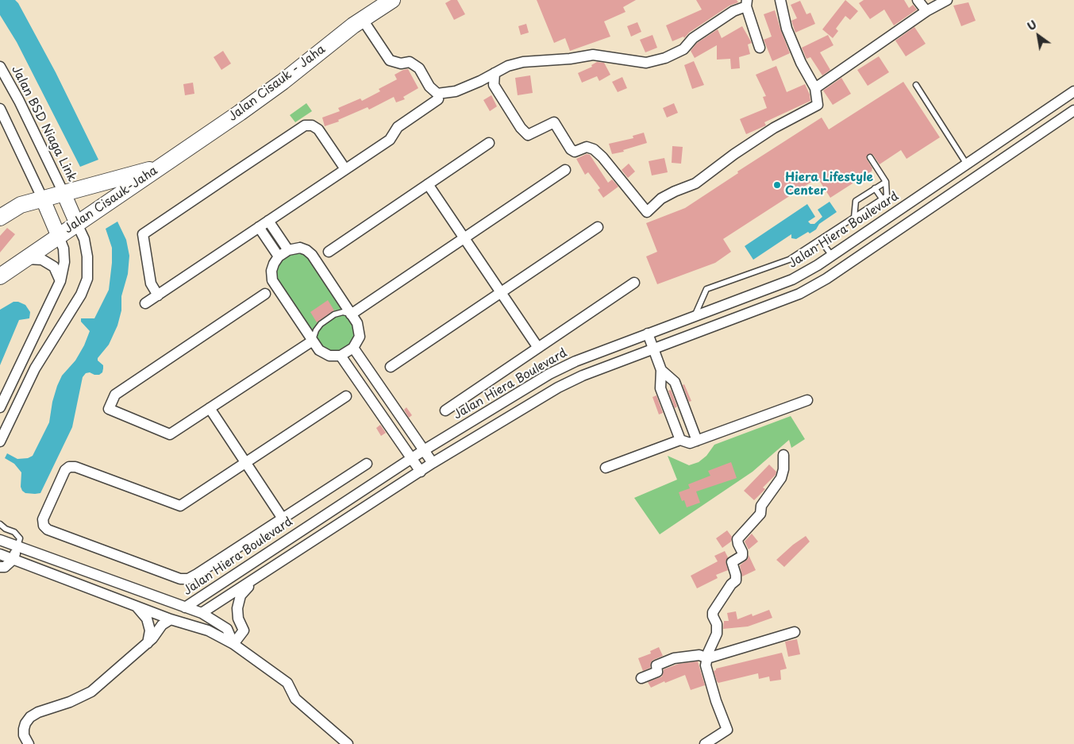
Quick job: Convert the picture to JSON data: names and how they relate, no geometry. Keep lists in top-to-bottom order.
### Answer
{
  "streets": {
    "main road": ["Jalan Cisauk - Jaha", "Jalan Cisauk-Jaha"],
    "street": ["Jalan BSD Niaga Link", "Jalan Hiera Boulevard"]
  },
  "crossings": [
    ["Jalan Cisauk - Jaha", "Jalan Cisauk-Jaha"],
    ["Jalan BSD Niaga Link", "Jalan Cisauk-Jaha"]
  ],
  "places": ["Hiera Lifestyle Center"],
  "north": "top left"
}
